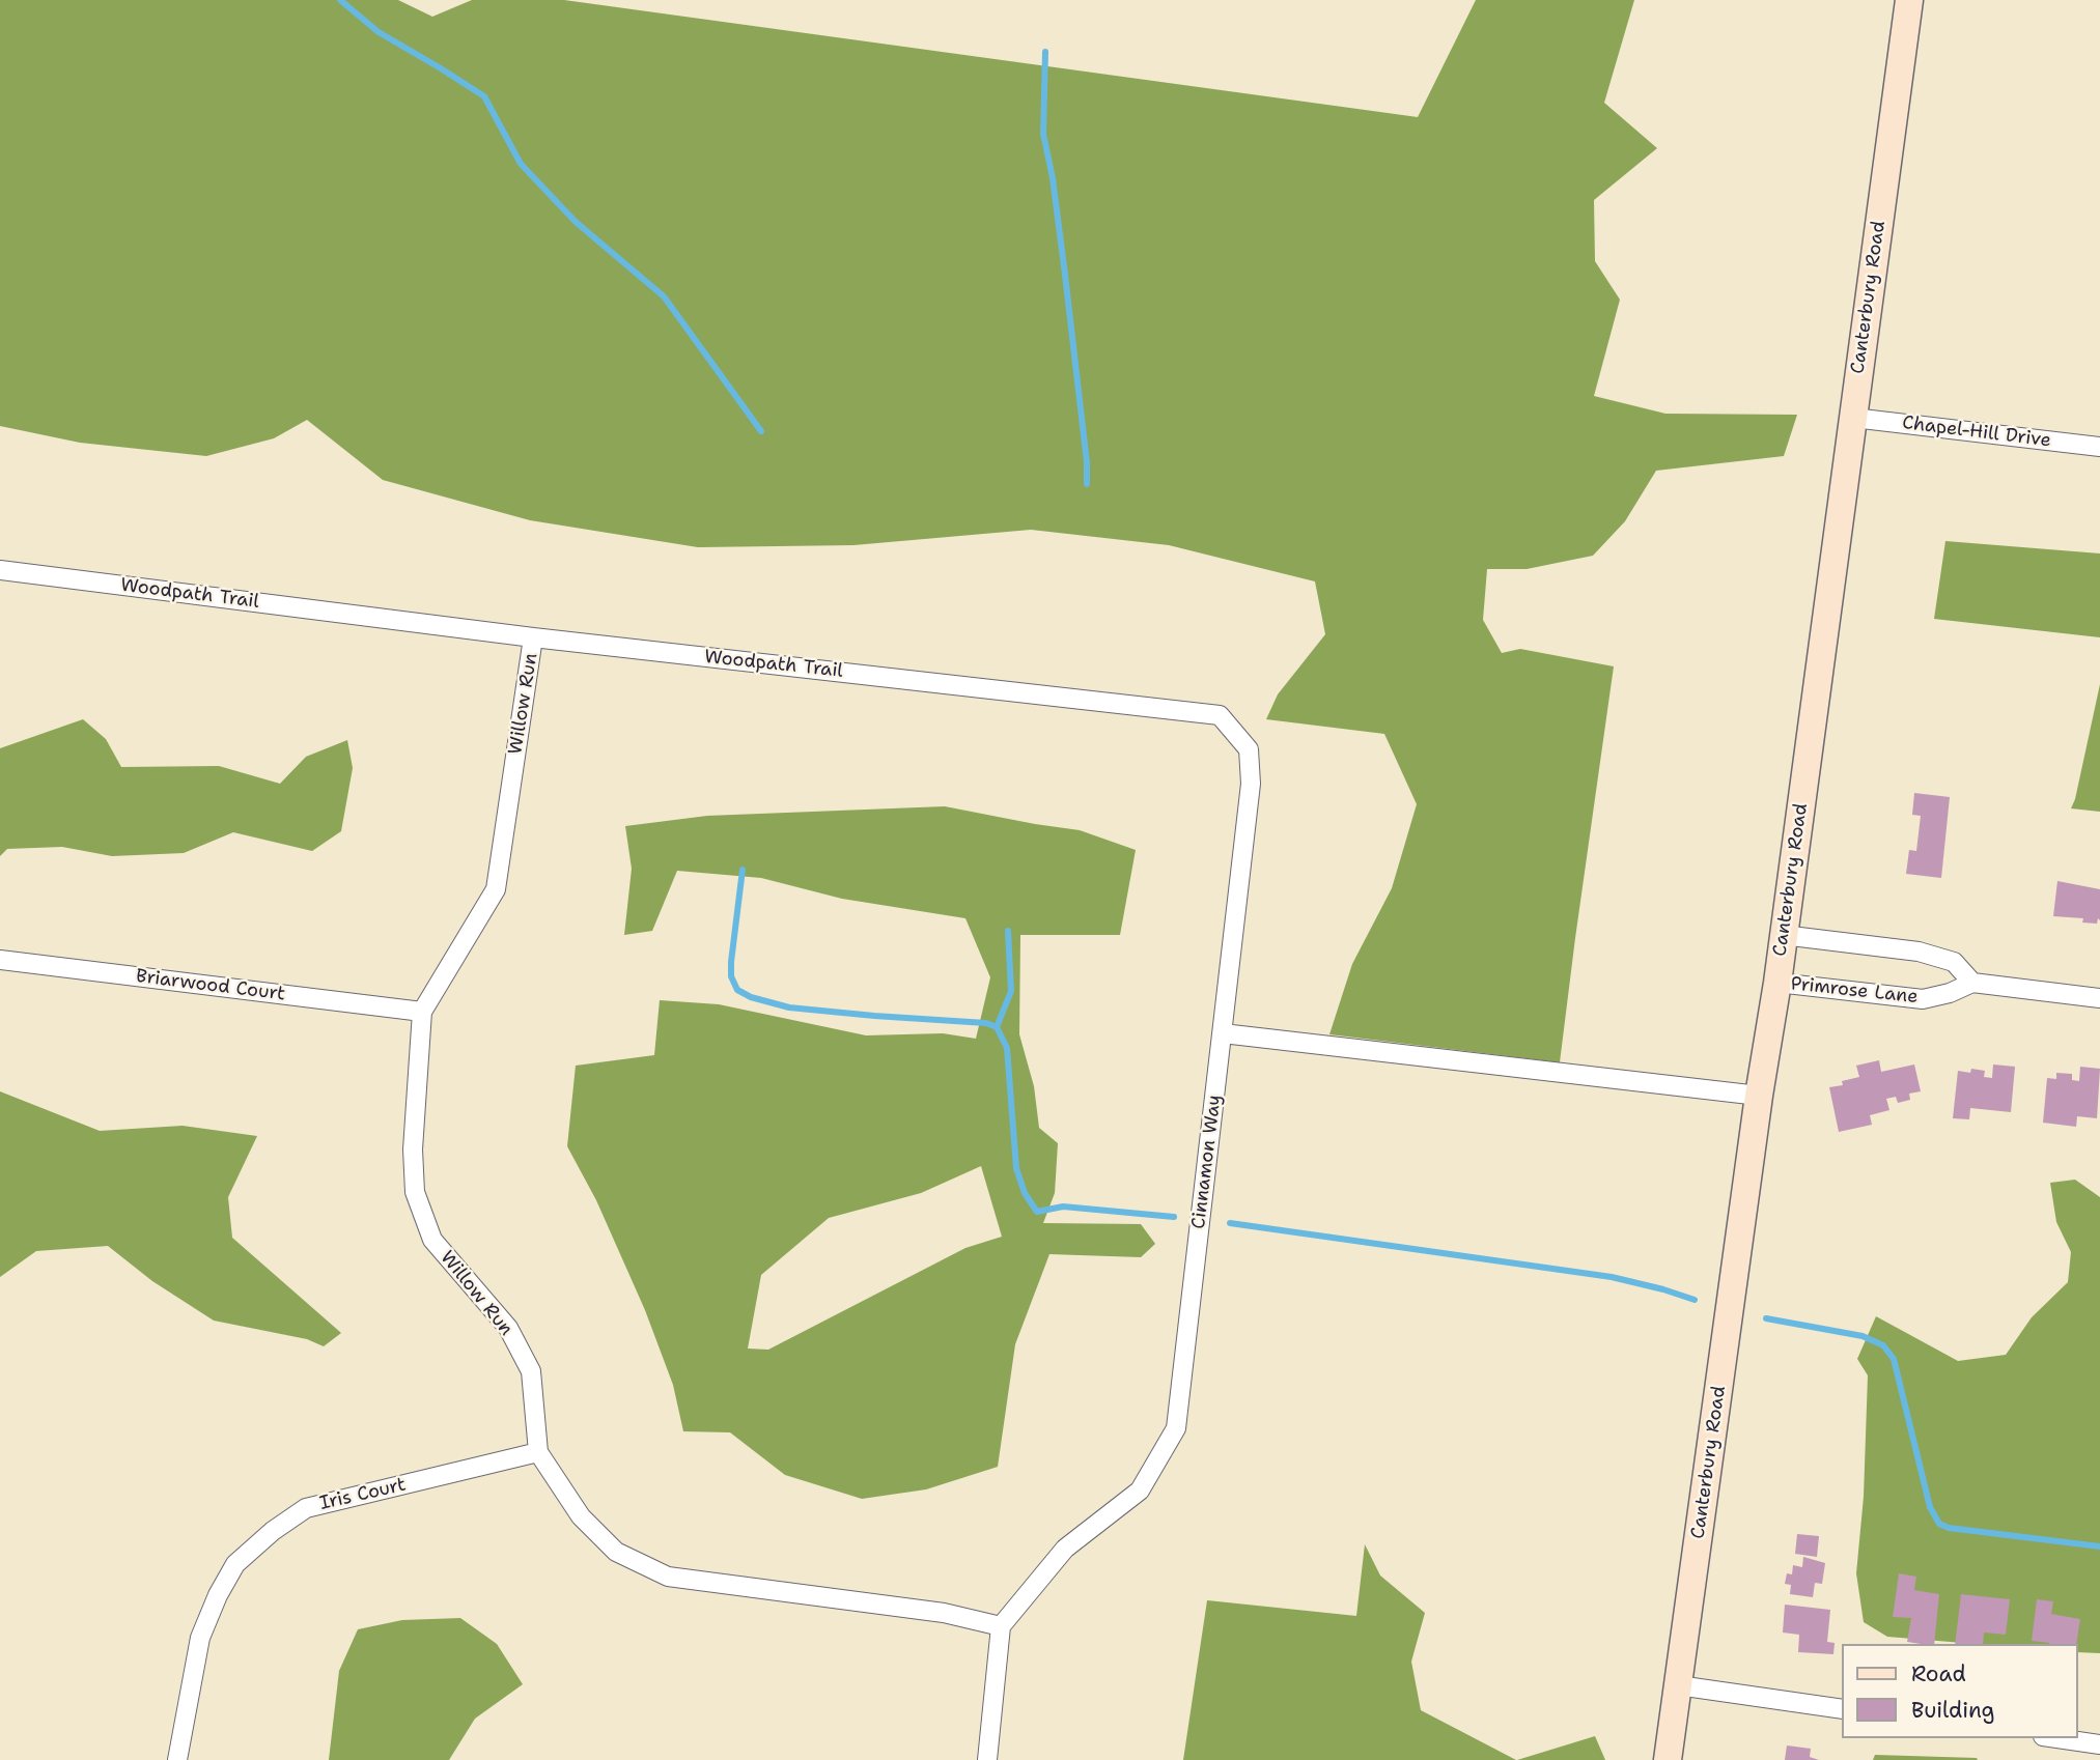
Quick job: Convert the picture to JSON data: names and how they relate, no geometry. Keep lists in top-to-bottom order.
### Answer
{
  "streets": {
    "street": [
      "Canterbury Road",
      "Chapel-Hill Drive",
      "Woodpath Trail",
      "Willow Run",
      "Briarwood Court",
      "Primrose Lane",
      "Cinnamon Way",
      "Iris Court"
    ]
  },
  "crossings": [
    ["Canterbury Road", "Chapel-Hill Drive"],
    ["Canterbury Road", "Primrose Lane"],
    ["Woodpath Trail", "Willow Run"],
    ["Woodpath Trail", "Cinnamon Way"],
    ["Willow Run", "Briarwood Court"],
    ["Willow Run", "Cinnamon Way"],
    ["Willow Run", "Iris Court"]
  ],
  "legend": ["Road", "Building"]
}
